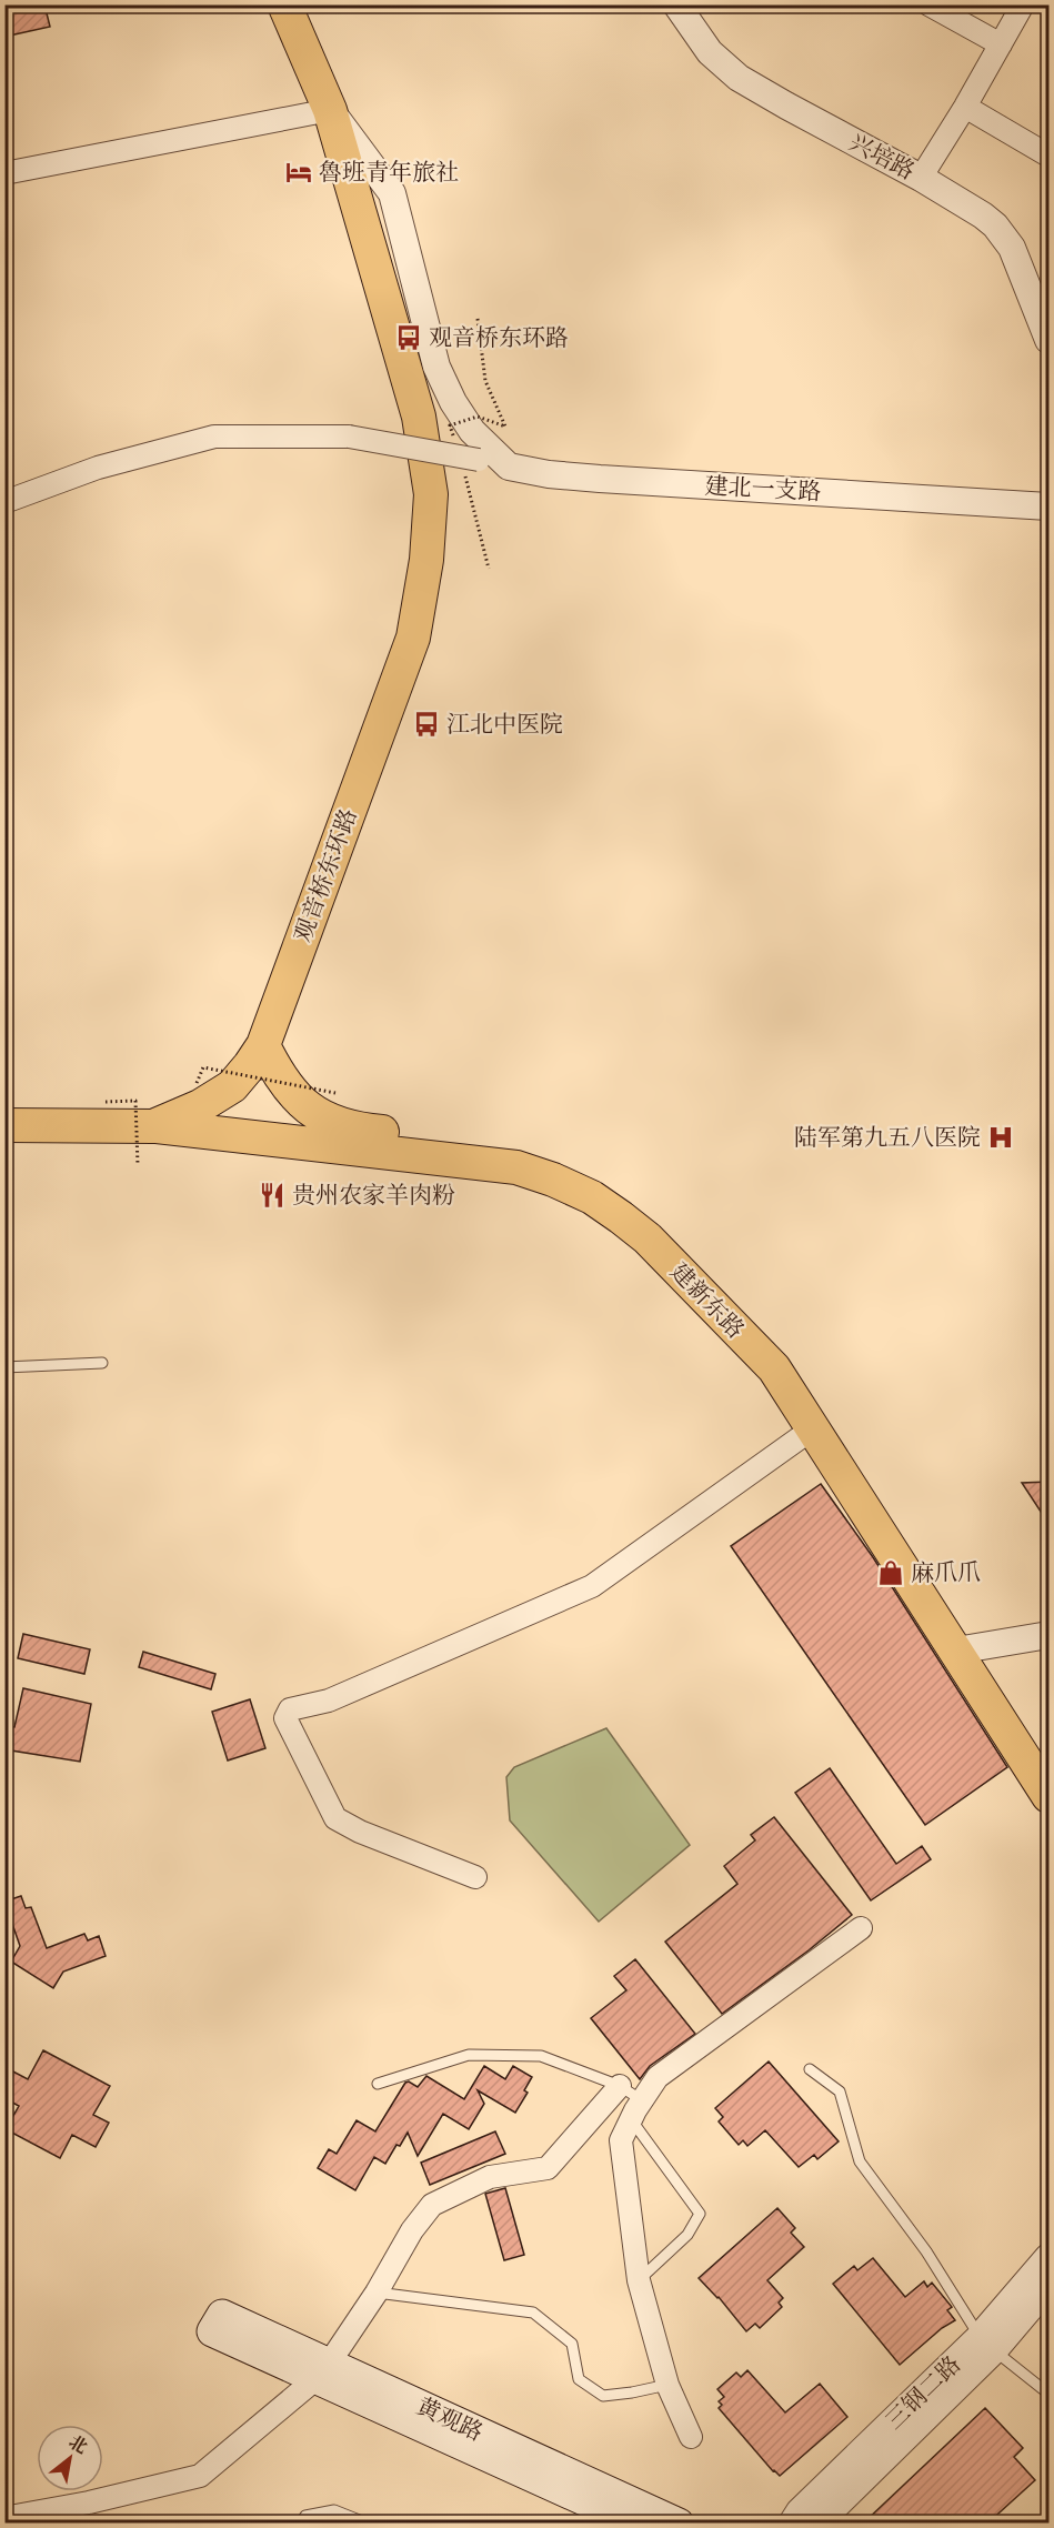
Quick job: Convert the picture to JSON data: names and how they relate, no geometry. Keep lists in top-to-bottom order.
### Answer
{
  "streets": {
    "main road": ["观音桥东环路", "建新东路", "黄观路"],
    "street": ["兴培路", "建北一支路", "三钢二路"]
  },
  "crossings": [
    ["观音桥东环路", "建新东路"]
  ],
  "places": {
    "hotel": ["魯班青年旅社"],
    "bus stop": ["观音桥东环路", "江北中医院"],
    "hospital": ["陆军第九五八医院"],
    "restaurant": ["贵州农家羊肉粉"],
    "shop": ["麻爪爪"]
  },
  "north": "top right"
}
